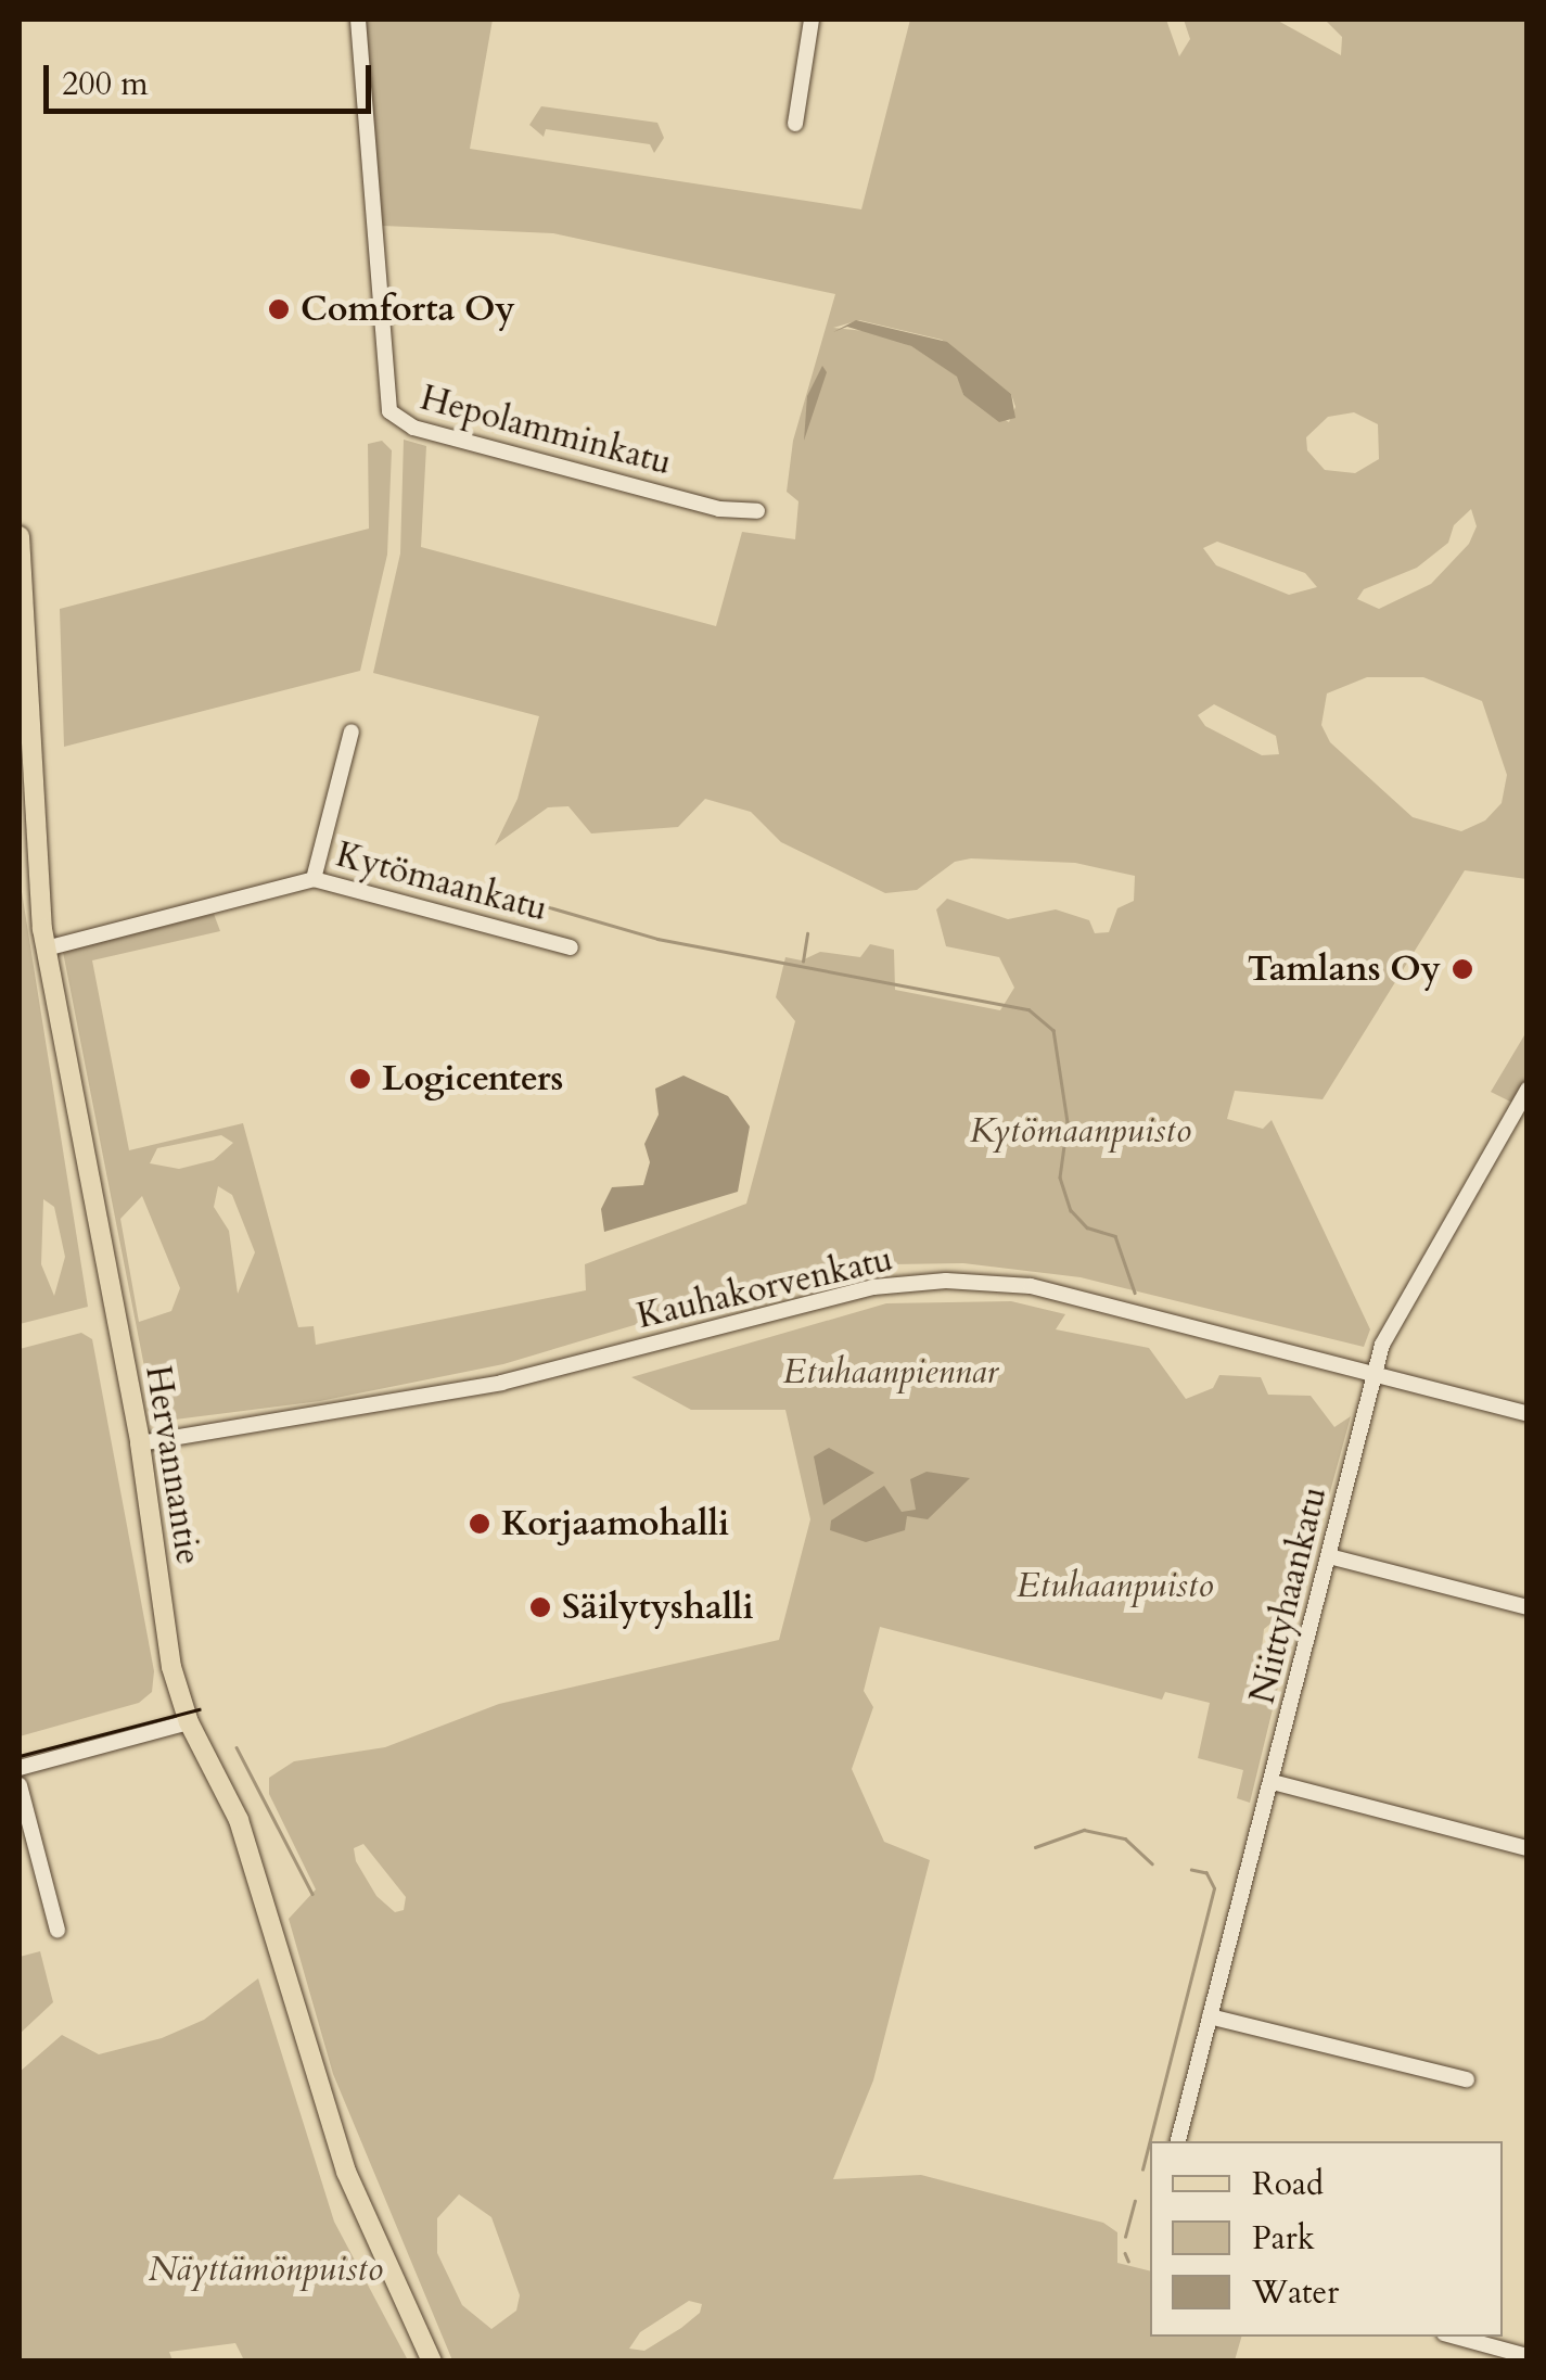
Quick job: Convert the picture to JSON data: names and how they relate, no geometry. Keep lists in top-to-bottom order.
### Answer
{
  "streets": {
    "main road": ["Hervannantie"],
    "street": [
      "Hepolamminkatu",
      "Kytömaankatu",
      "Kauhakorvenkatu",
      "Niittyhaankatu"
    ]
  },
  "crossings": [
    ["Kytömaankatu", "Hervannantie"],
    ["Kauhakorvenkatu", "Hervannantie"],
    ["Kauhakorvenkatu", "Niittyhaankatu"]
  ],
  "parks": [
    "Kytömaanpuisto",
    "Etuhaanpiennar",
    "Etuhaanpuisto",
    "Näyttämönpuisto"
  ],
  "places": [
    "Comforta Oy",
    "Tamlans Oy",
    "Logicenters",
    "Korjaamohalli",
    "Säilytyshalli"
  ],
  "legend": ["Road", "Park", "Water"],
  "scale_bar": "200 m"
}
